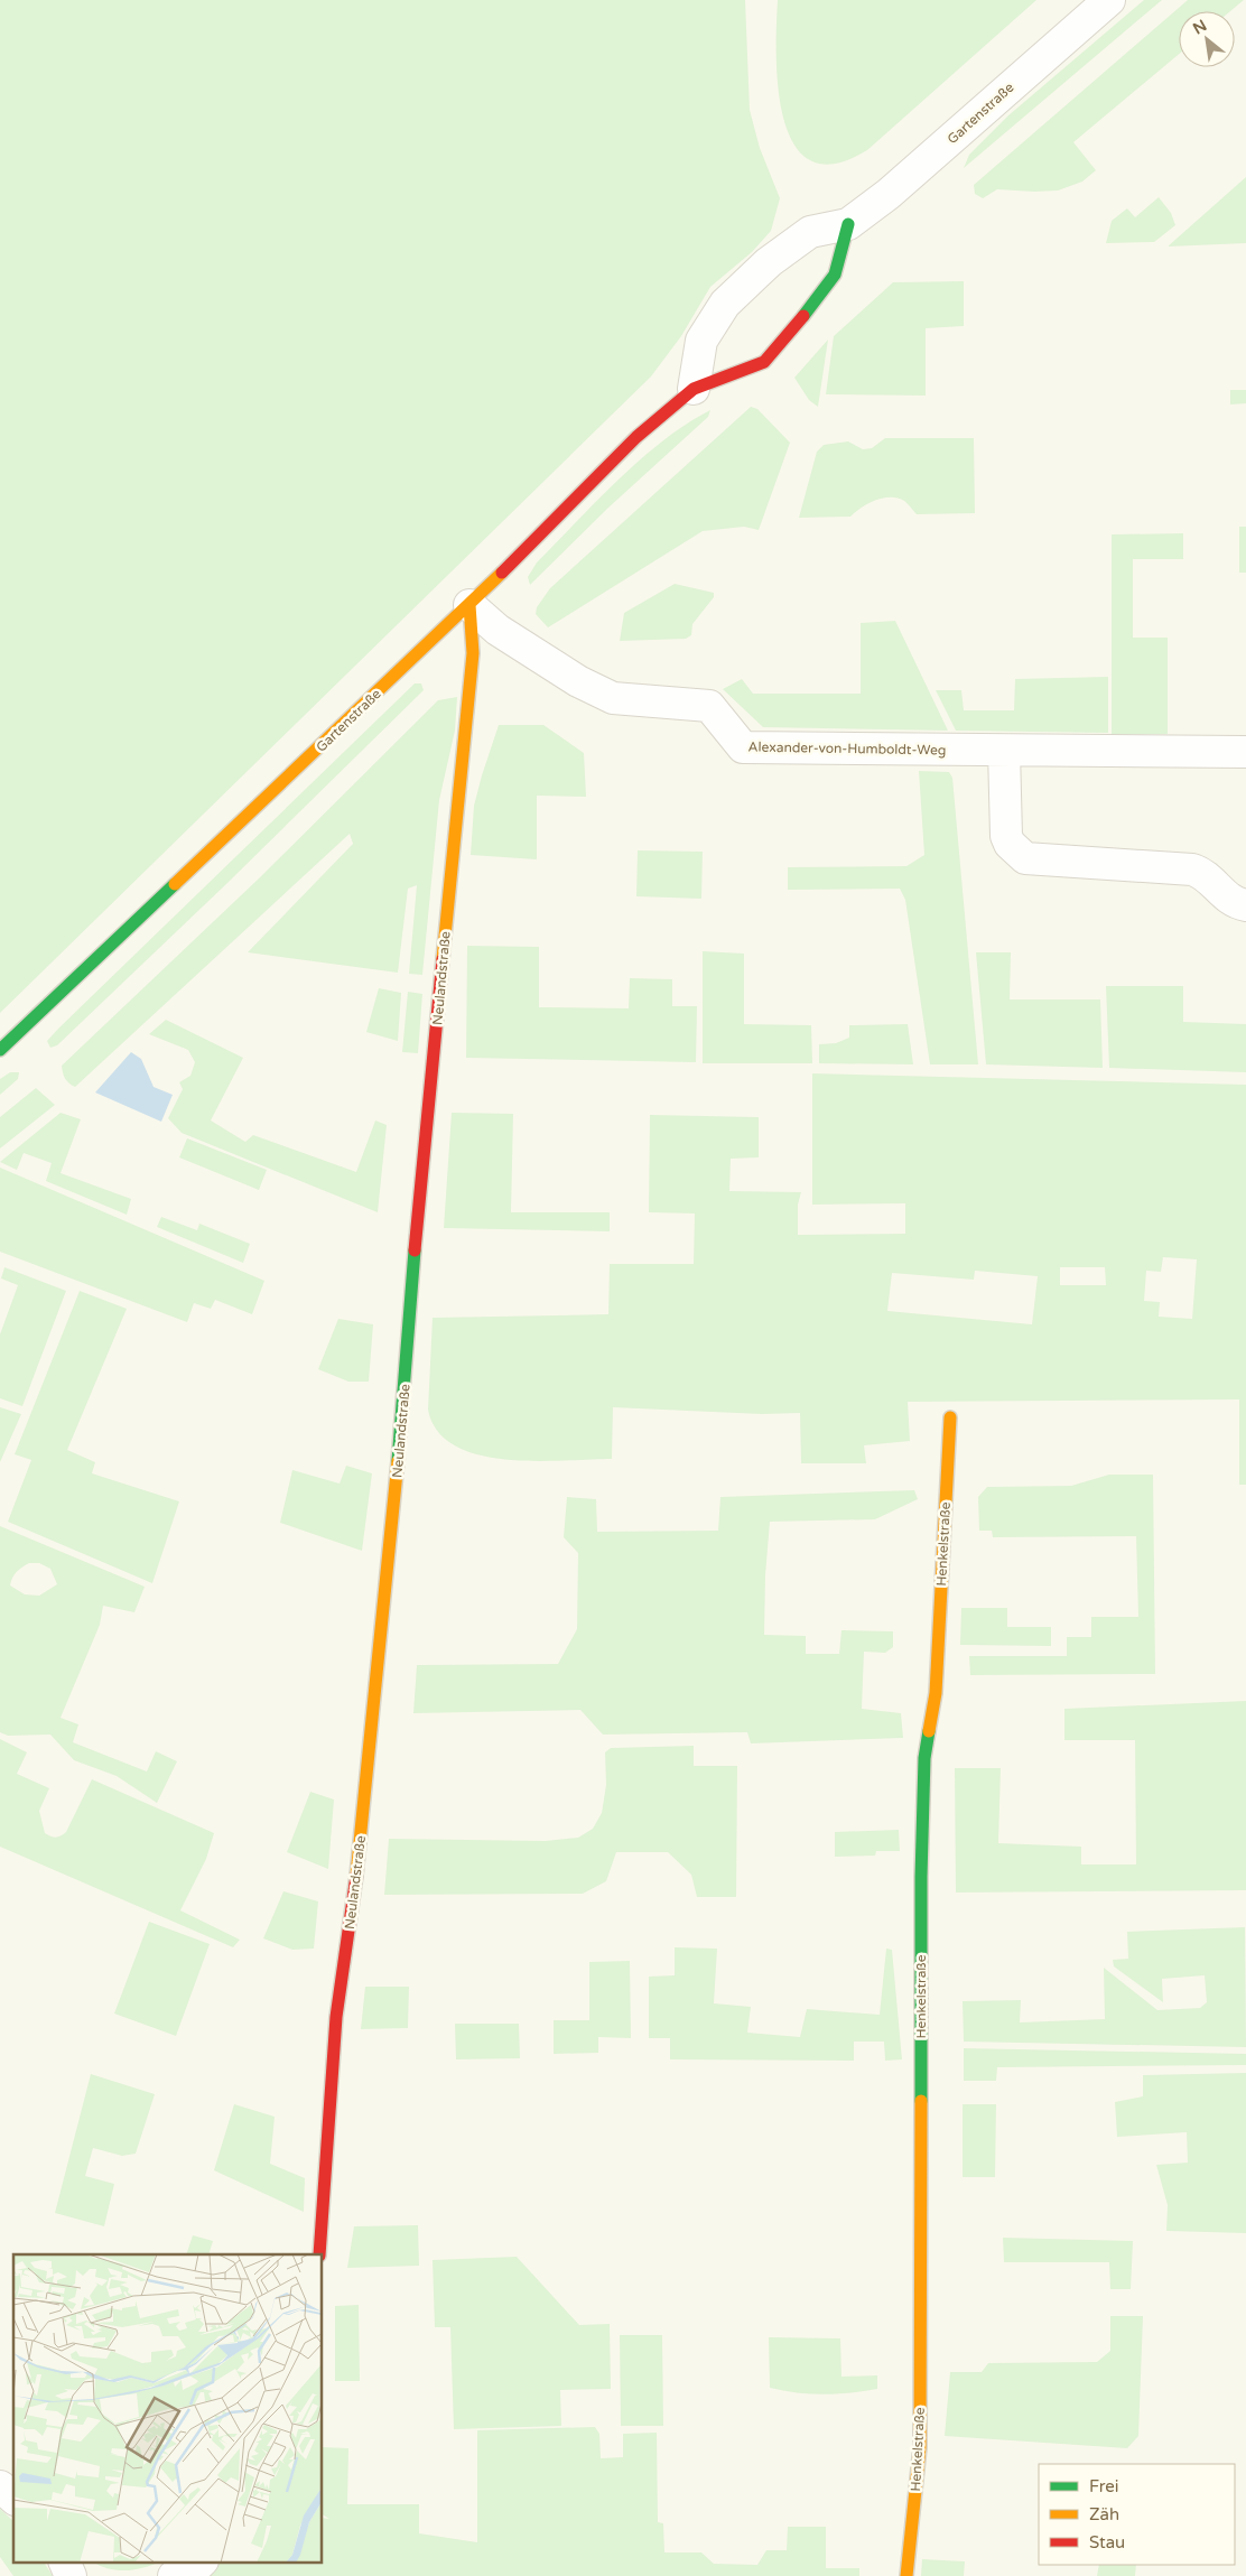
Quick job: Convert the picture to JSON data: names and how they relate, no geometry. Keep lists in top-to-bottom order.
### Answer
{
  "streets": {
    "street": [
      "Gartenstraße",
      "Alexander-von-Humboldt-Weg",
      "Neulandstraße",
      "Henkelstraße"
    ]
  },
  "crossings": [
    ["Gartenstraße", "Alexander-von-Humboldt-Weg"],
    ["Gartenstraße", "Neulandstraße"],
    ["Alexander-von-Humboldt-Weg", "Neulandstraße"]
  ],
  "legend": ["Frei", "Zäh", "Stau"],
  "north": "top left"
}
